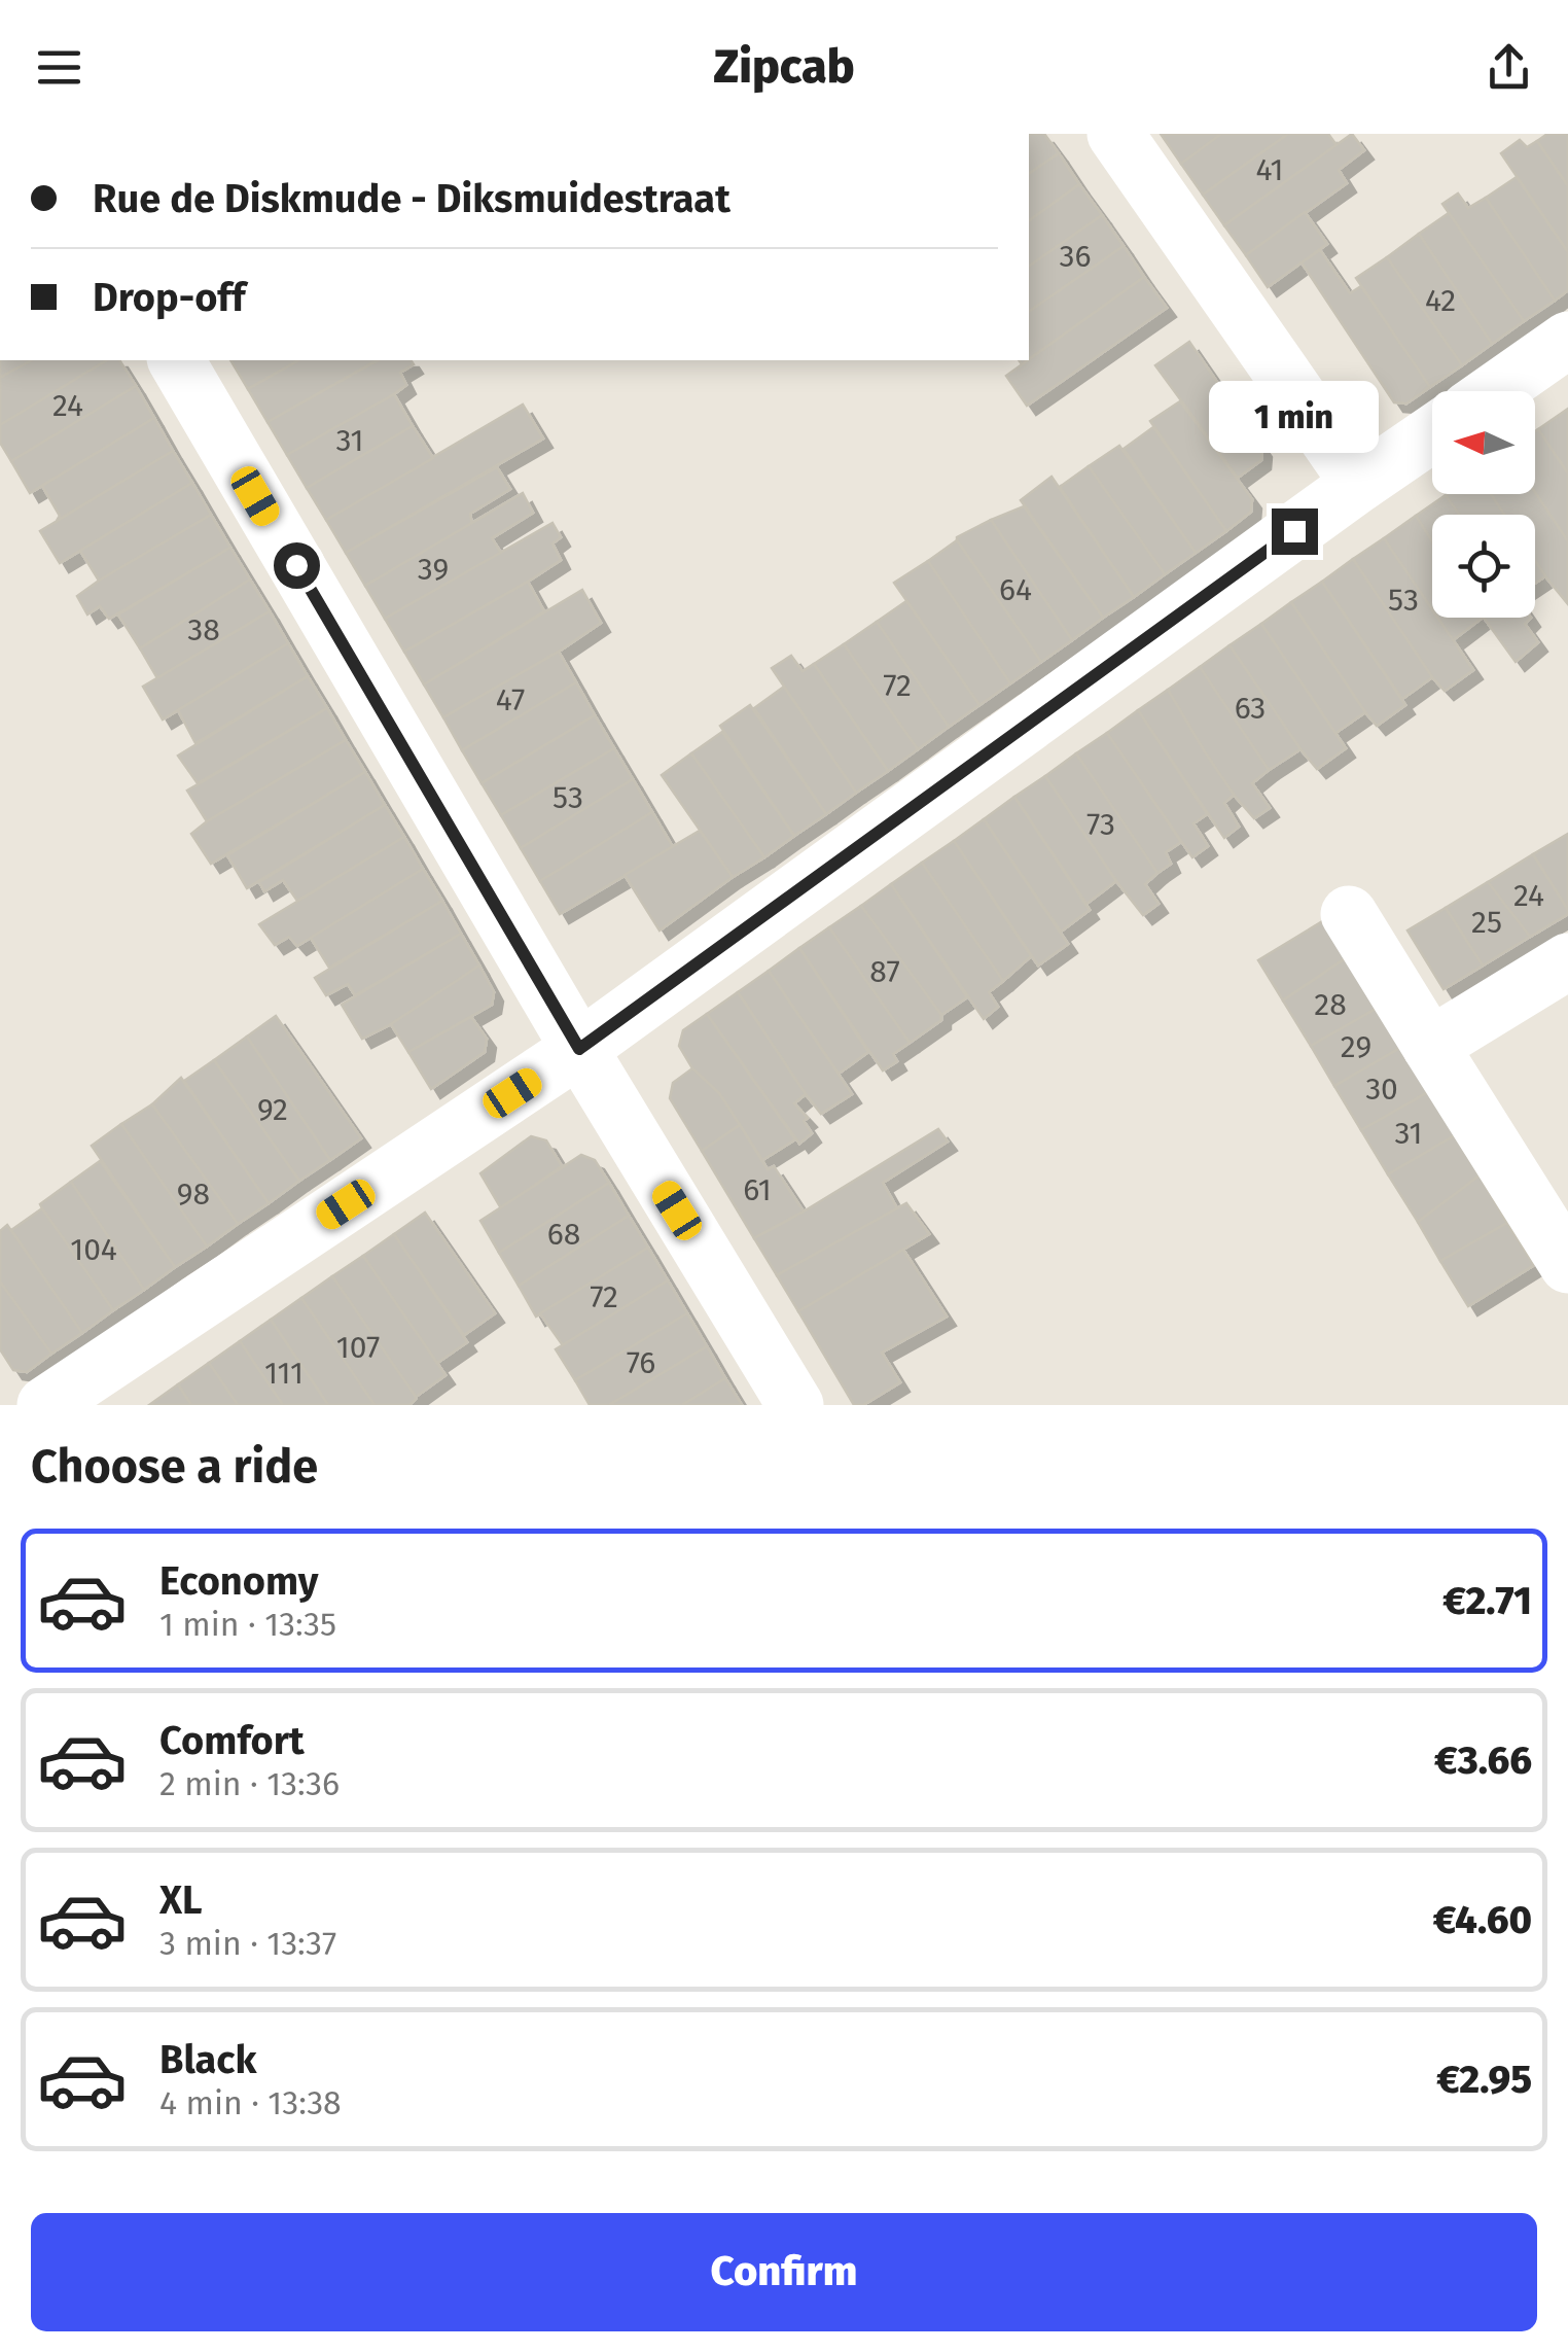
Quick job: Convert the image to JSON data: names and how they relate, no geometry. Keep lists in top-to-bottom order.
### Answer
{
  "house_numbers": [
    "41",
    "36",
    "42",
    "24",
    "31",
    "39",
    "64",
    "53",
    "38",
    "72",
    "47",
    "63",
    "53",
    "73",
    "24",
    "25",
    "87",
    "28",
    "29",
    "30",
    "92",
    "31",
    "61",
    "98",
    "68",
    "104",
    "72",
    "107",
    "76",
    "111"
  ],
  "north": "left",
  "page": {
    "header": "Zipcab",
    "banner": ["Rue de Diskmude - Diksmuidestraat", "Drop-off"],
    "bubble": "1 min",
    "heading": "Choose a ride",
    "list": [
      {
        "name": "Economy",
        "note": "1 min · 13:35",
        "value": "€2.71"
      },
      {
        "name": "Comfort",
        "note": "2 min · 13:36",
        "value": "€3.66"
      },
      {
        "name": "XL",
        "note": "3 min · 13:37",
        "value": "€4.60"
      },
      {
        "name": "Black",
        "note": "4 min · 13:38",
        "value": "€2.95"
      }
    ],
    "buttons": "Confirm"
  }
}
